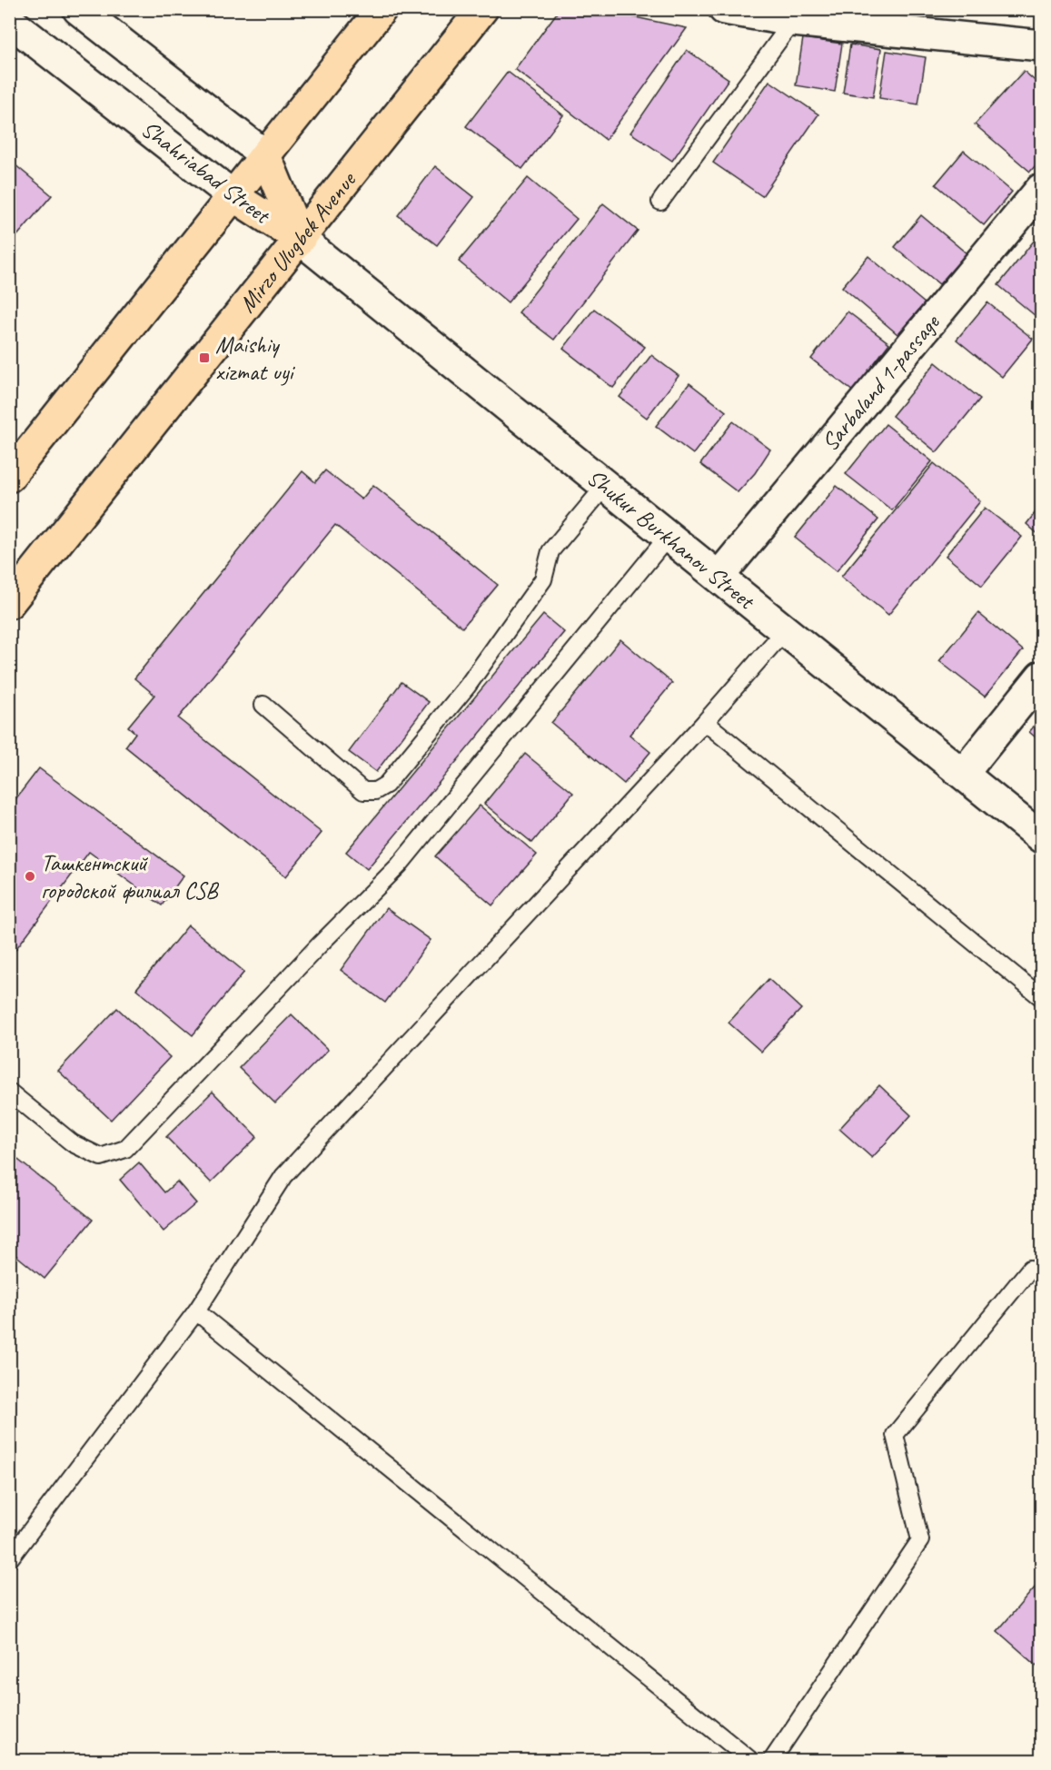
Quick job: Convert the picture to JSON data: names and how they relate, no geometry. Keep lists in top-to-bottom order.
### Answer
{
  "streets": {
    "main road": ["Shahriabad Street", "Mirzo Ulugbek Avenue"],
    "street": ["Sarbaland 1-passage", "Shukur Burkhanov Street"]
  },
  "crossings": [
    ["Shahriabad Street", "Mirzo Ulugbek Avenue"],
    ["Shahriabad Street", "Shukur Burkhanov Street"],
    ["Mirzo Ulugbek Avenue", "Shukur Burkhanov Street"],
    ["Sarbaland 1-passage", "Shukur Burkhanov Street"]
  ],
  "places": {
    "transit": ["Maishiy xizmat uyi"],
    "other": ["Ташкентский городской филиал CSB"]
  }
}
